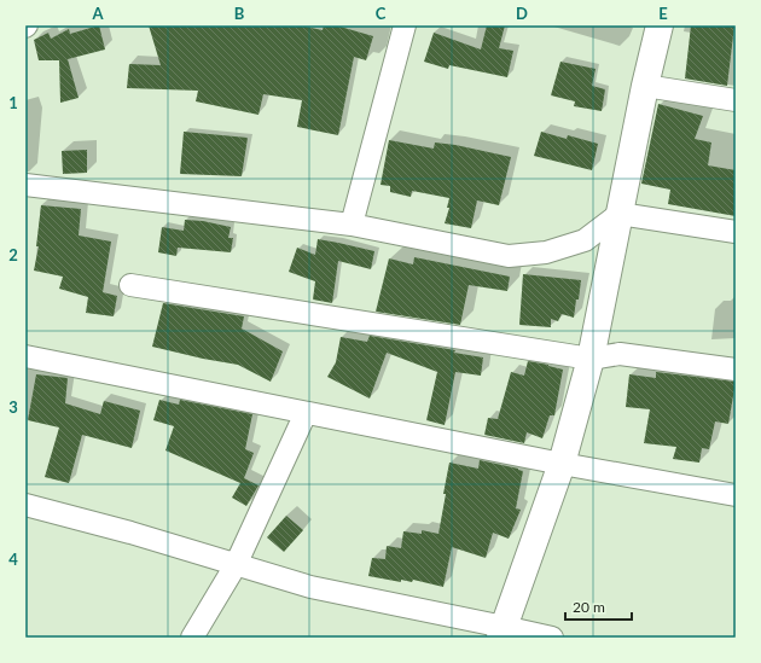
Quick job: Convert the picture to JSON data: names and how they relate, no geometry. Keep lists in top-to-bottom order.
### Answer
{
  "scale_bar": "20 m",
  "grid": {
    "columns": [
      "A",
      "B",
      "C",
      "D",
      "E"
    ],
    "rows": [
      "1",
      "2",
      "3",
      "4"
    ]
  }
}
